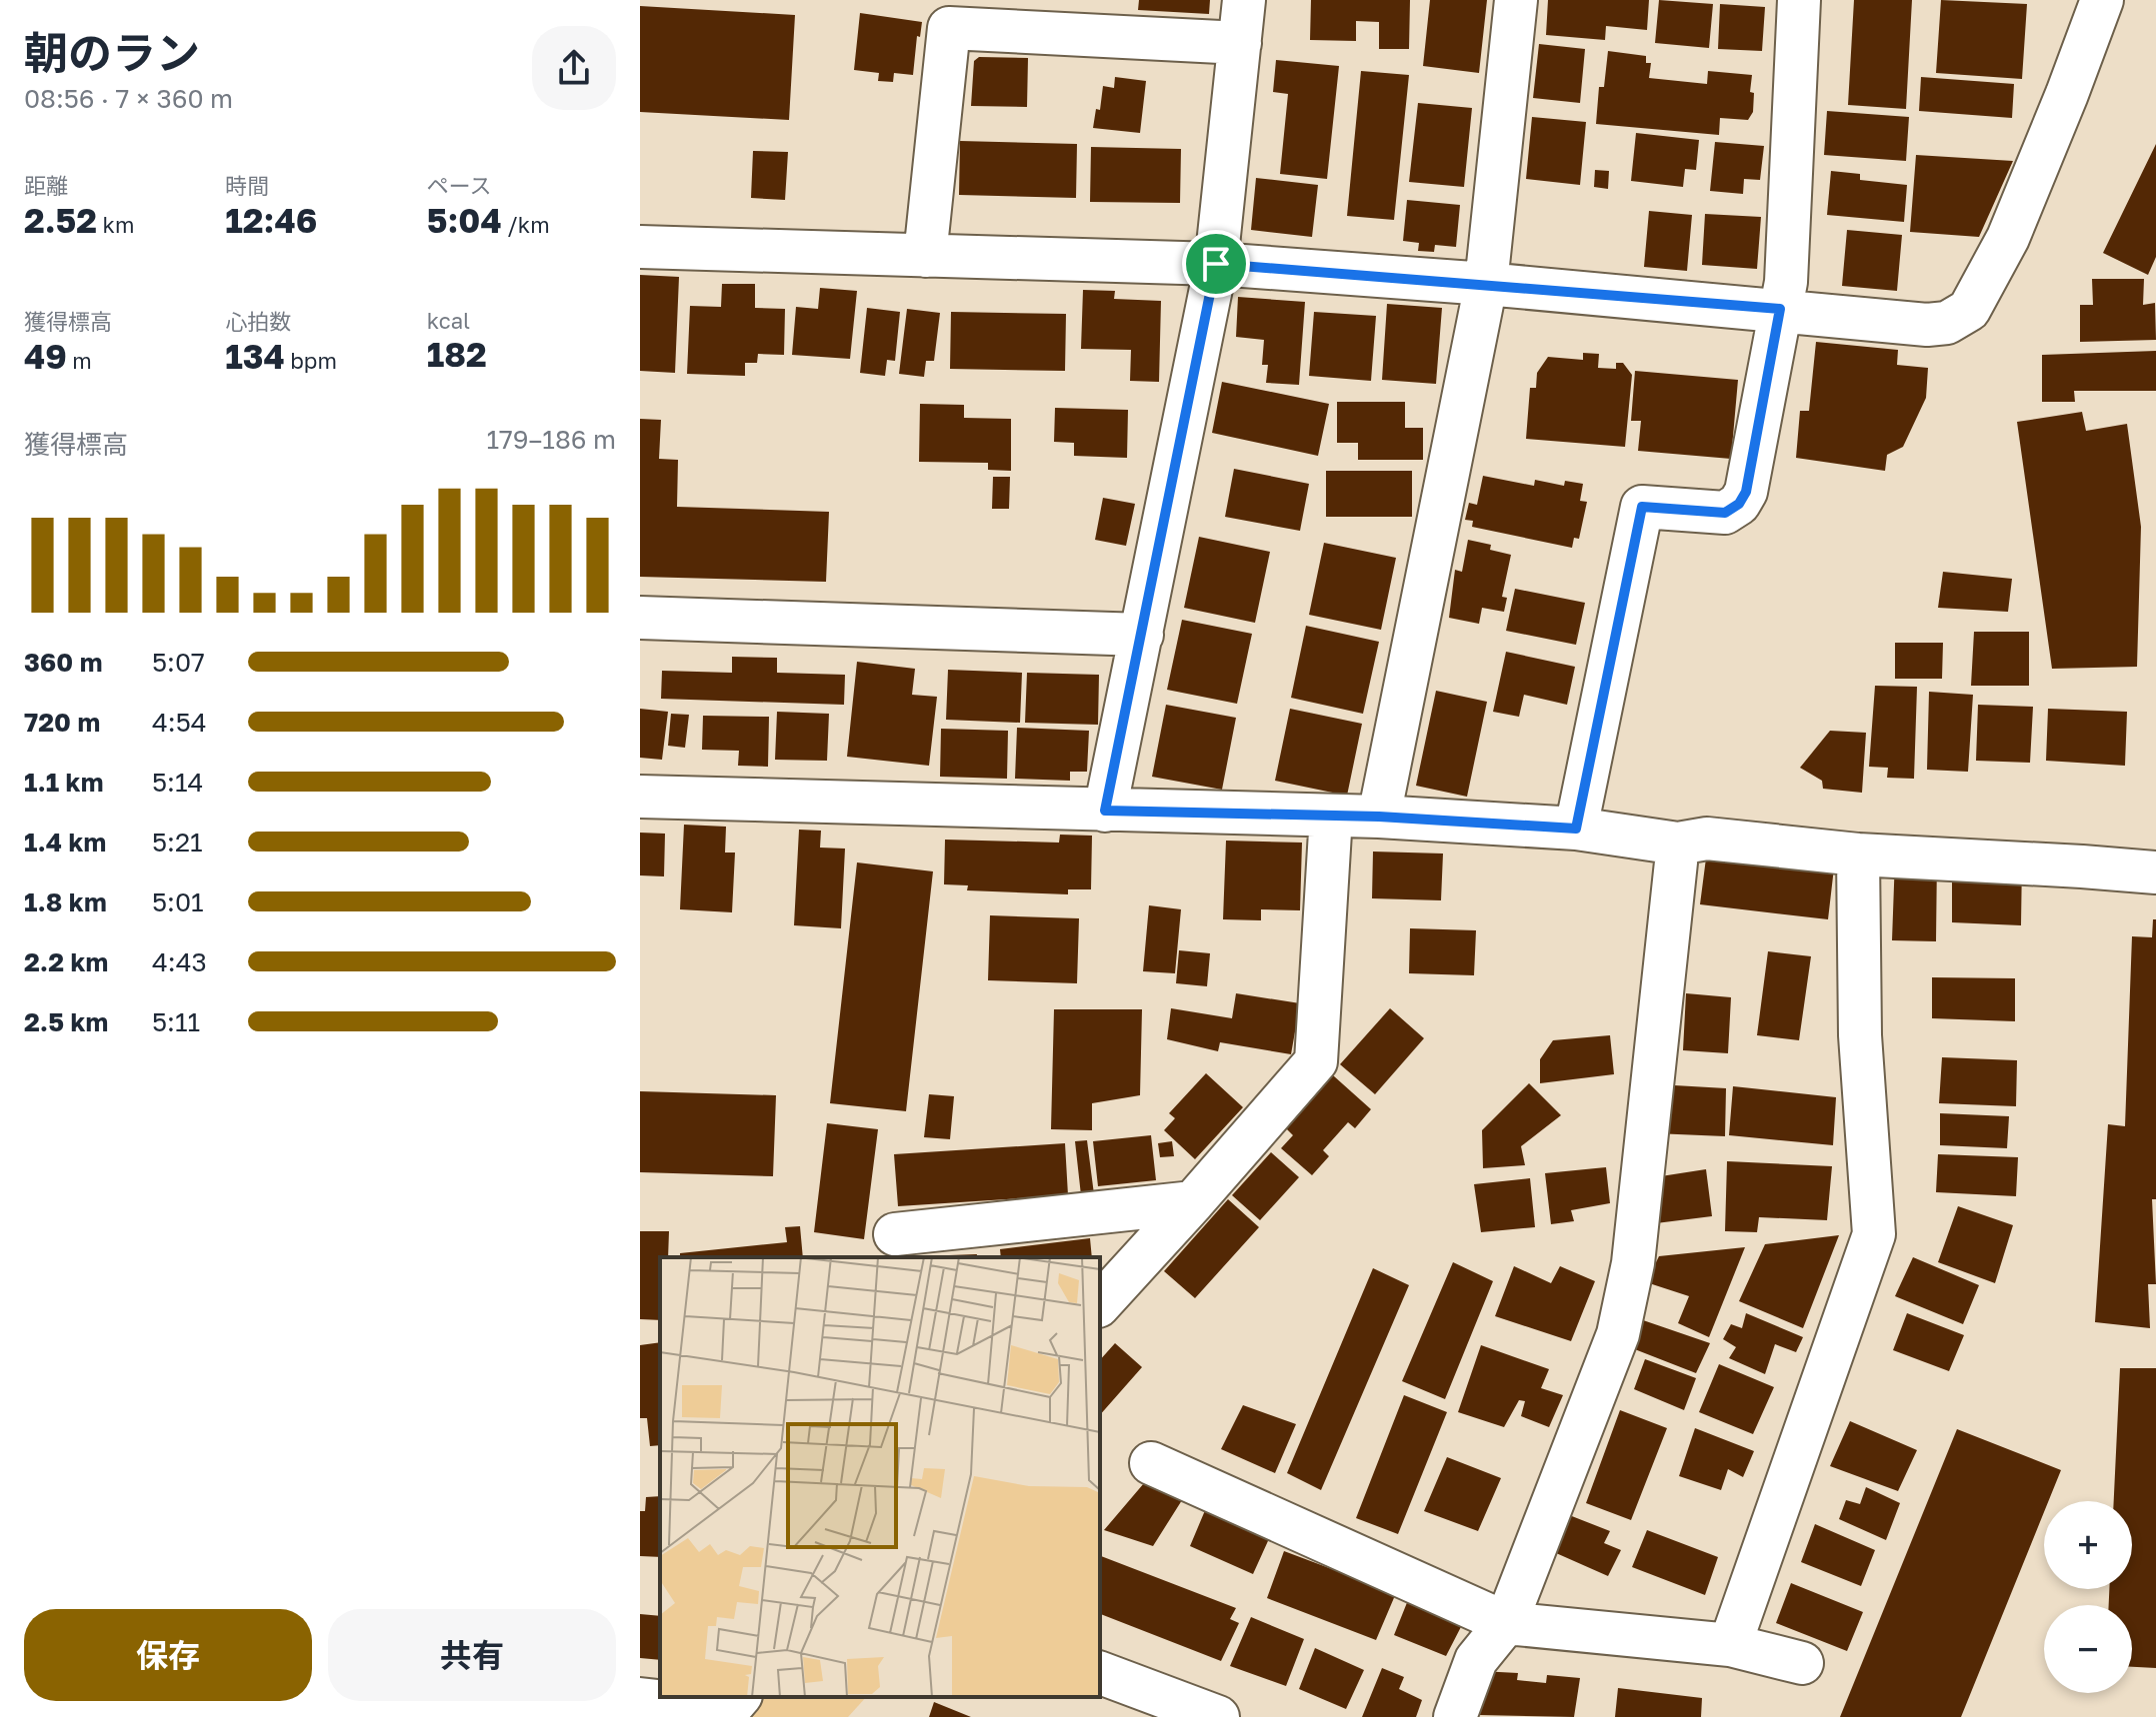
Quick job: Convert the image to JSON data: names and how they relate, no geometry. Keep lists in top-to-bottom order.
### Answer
{
  "page": {
    "heading": ["朝のラン", "08:56 · 7 × 360 m"],
    "stats": [
      ["距離", "2.52 km"],
      ["時間", "12:46"],
      ["ペース", "5:04 /km"],
      ["獲得標高", "49 m"],
      ["心拍数", "134 bpm"],
      ["kcal", "182"]
    ],
    "chart": ["獲得標高", "179–186 m"],
    "list": [
      {
        "name": "360 m",
        "note": "5:07"
      },
      {
        "name": "720 m",
        "note": "4:54"
      },
      {
        "name": "1.1 km",
        "note": "5:14"
      },
      {
        "name": "1.4 km",
        "note": "5:21"
      },
      {
        "name": "1.8 km",
        "note": "5:01"
      },
      {
        "name": "2.2 km",
        "note": "4:43"
      },
      {
        "name": "2.5 km",
        "note": "5:11"
      }
    ],
    "map_buttons": ["+", "−"],
    "buttons": ["保存", "共有"]
  }
}
